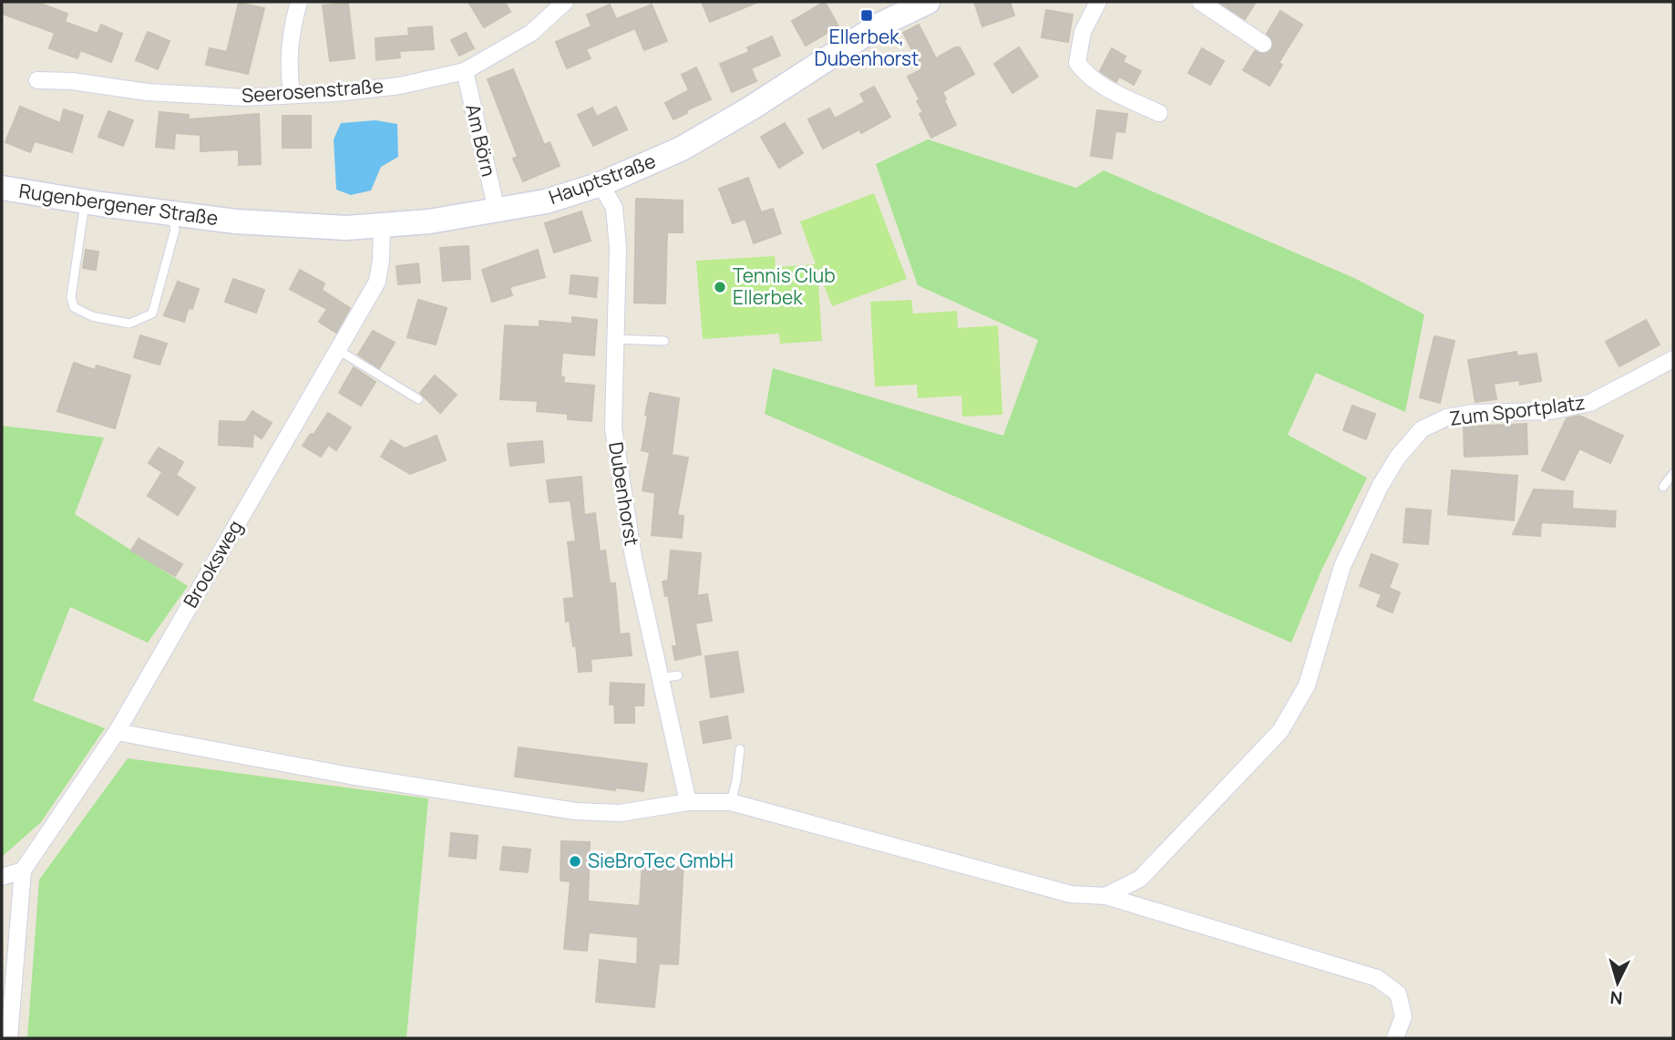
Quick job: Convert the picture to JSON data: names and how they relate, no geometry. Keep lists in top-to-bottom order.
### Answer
{
  "streets": {
    "main road": ["Hauptstraße", "Rugenbergener Straße"],
    "street": [
      "Seerosenstraße",
      "Am Börn",
      "Zum Sportplatz",
      "Dubenhorst",
      "Brooksweg"
    ]
  },
  "crossings": [
    ["Seerosenstraße", "Am Börn"],
    ["Am Börn", "Hauptstraße"],
    ["Hauptstraße", "Rugenbergener Straße"],
    ["Hauptstraße", "Dubenhorst"],
    ["Hauptstraße", "Brooksweg"]
  ],
  "places": {
    "transit": ["Ellerbek, Dubenhorst"],
    "other": ["Tennis Club Ellerbek", "SieBroTec GmbH"]
  },
  "north": "bottom"
}
